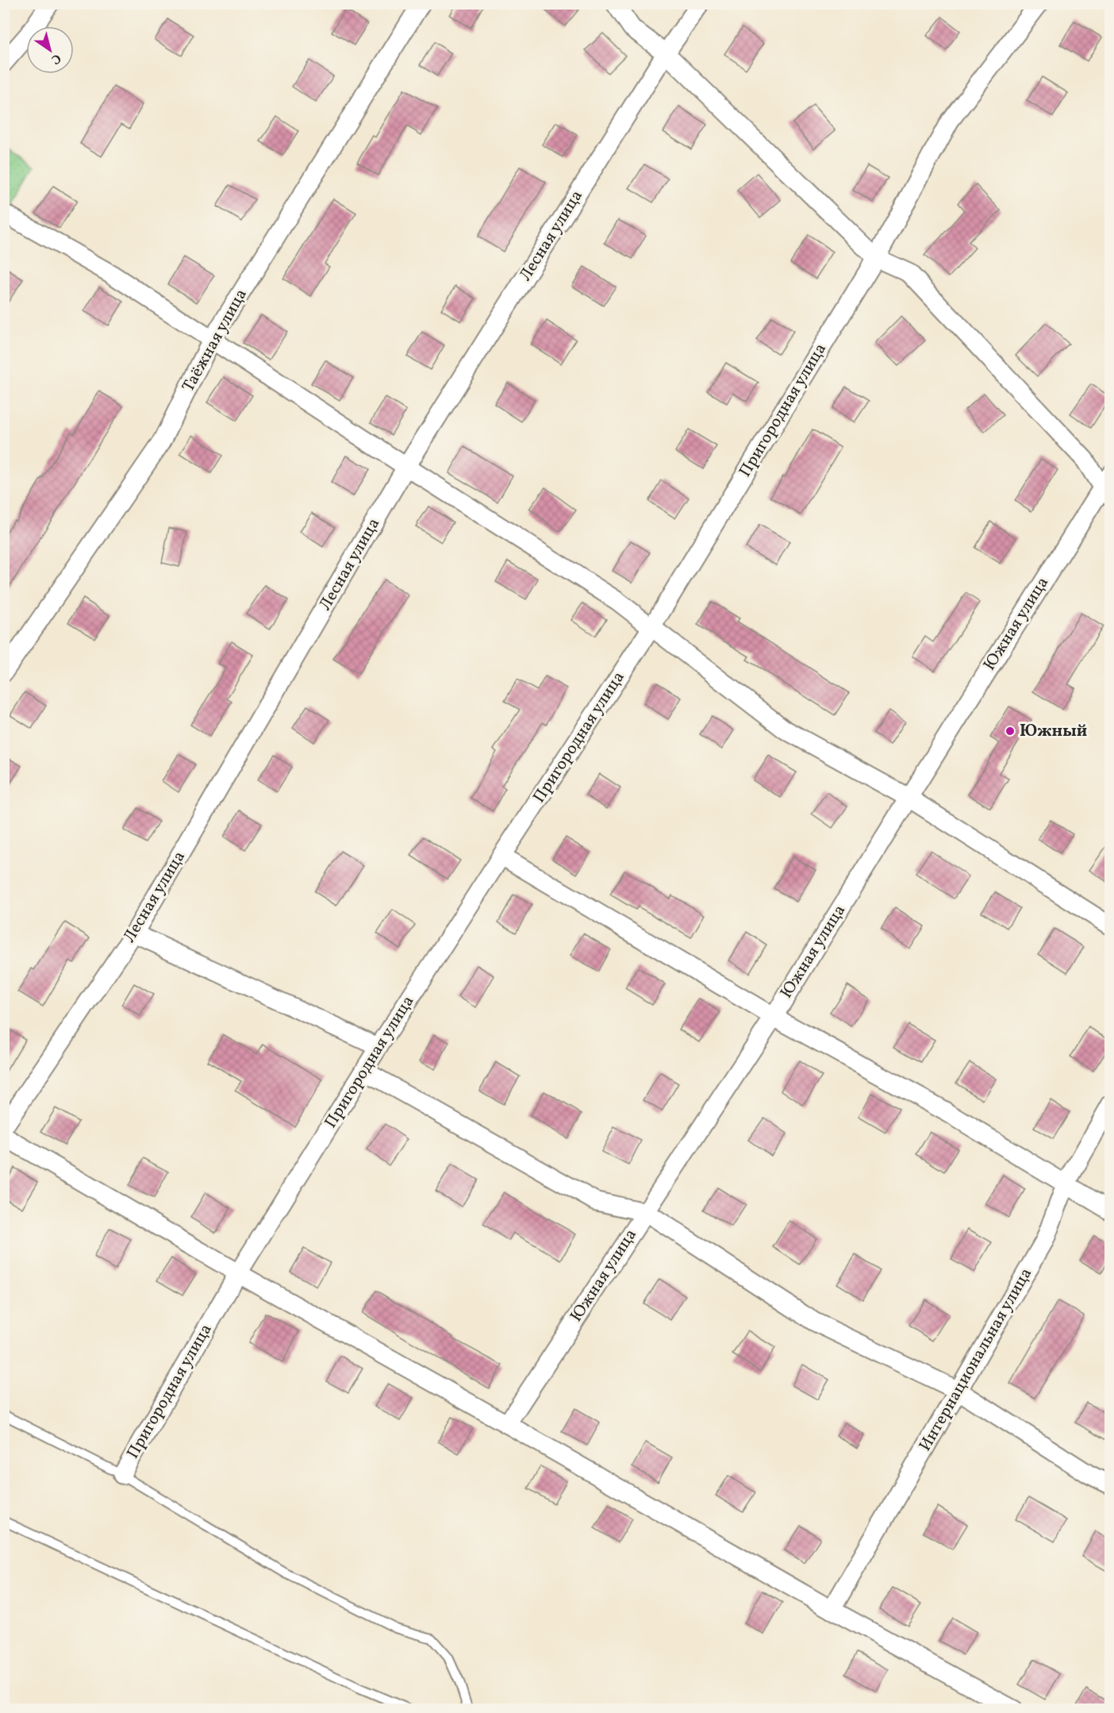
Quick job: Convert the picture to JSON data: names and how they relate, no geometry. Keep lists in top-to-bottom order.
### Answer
{
  "streets": {
    "street": [
      "Лесная улица",
      "Таёжная улица",
      "Пригородная улица",
      "Южная улица",
      "Интернациональная улица"
    ]
  },
  "places": ["Южный"],
  "north": "bottom right"
}
